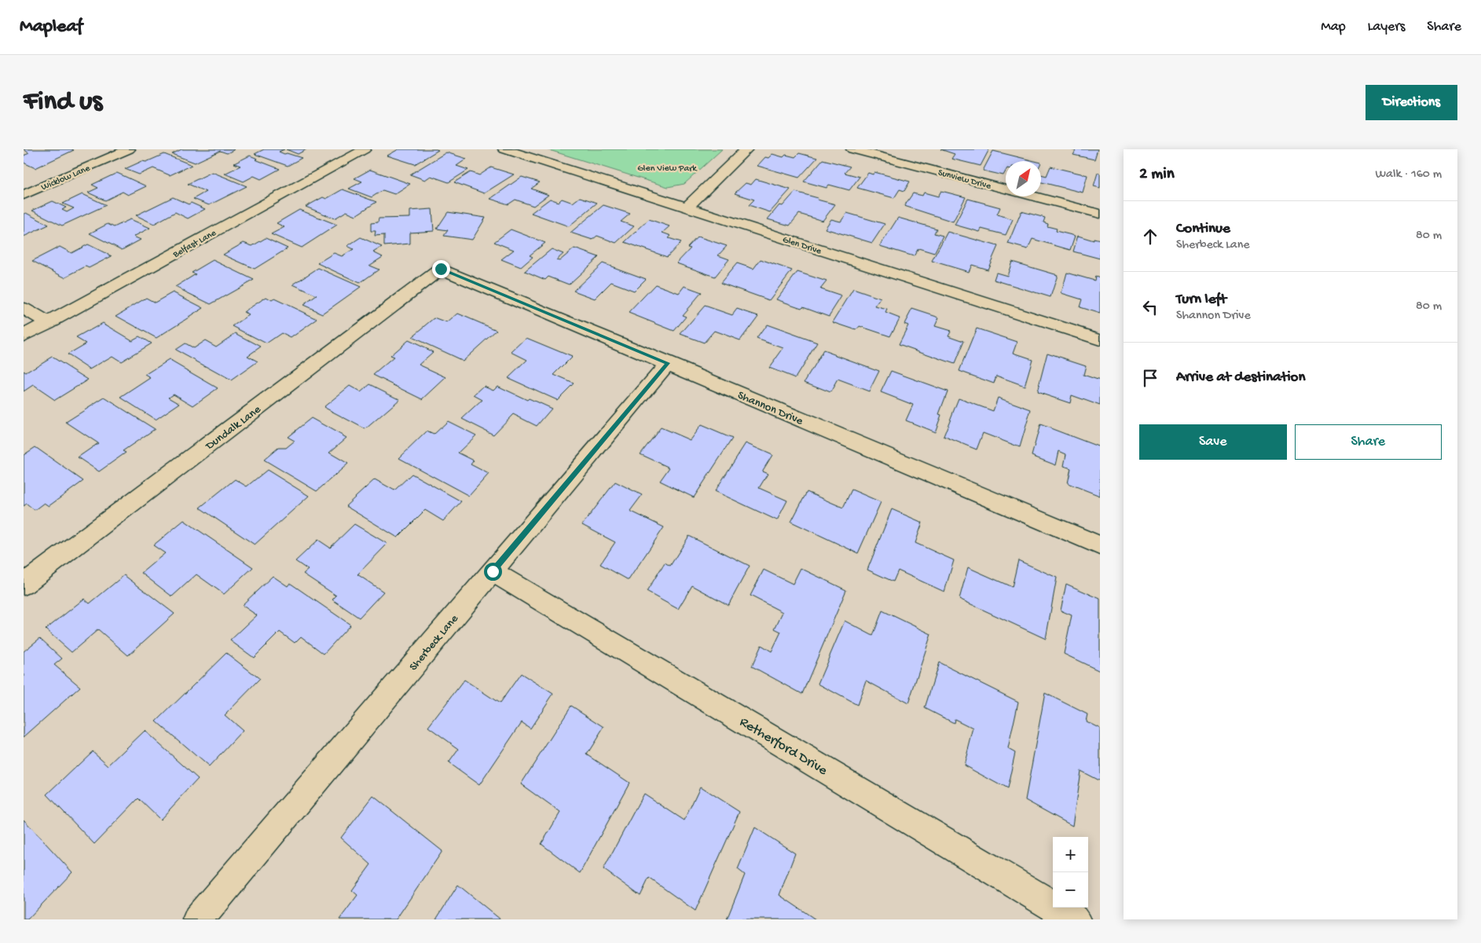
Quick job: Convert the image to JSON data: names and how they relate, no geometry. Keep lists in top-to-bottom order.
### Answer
{
  "streets": {
    "street": [
      "Wicklow Lane",
      "Sunview Drive",
      "Belfast Lane",
      "Glen Drive",
      "Shannon Drive",
      "Dundalk Lane",
      "Sherbeck Lane",
      "Retherford Drive"
    ]
  },
  "crossings": [
    ["Shannon Drive", "Dundalk Lane"],
    ["Shannon Drive", "Sherbeck Lane"],
    ["Sherbeck Lane", "Retherford Drive"]
  ],
  "parks": ["Glen View Park"],
  "north": "top right",
  "page": {
    "header": "Mapleaf",
    "nav": ["Map", "Layers", "Share"],
    "buttons": [
      "Directions",
      ["Save", "Share"]
    ],
    "title": "Find us",
    "heading": ["2 min", "Walk · 160 m"],
    "list": [
      ["Continue", "Sherbeck Lane", "80 m"],
      ["Turn left", "Shannon Drive", "80 m"],
      "Arrive at destination"
    ],
    "map_buttons": ["+", "−"]
  }
}
